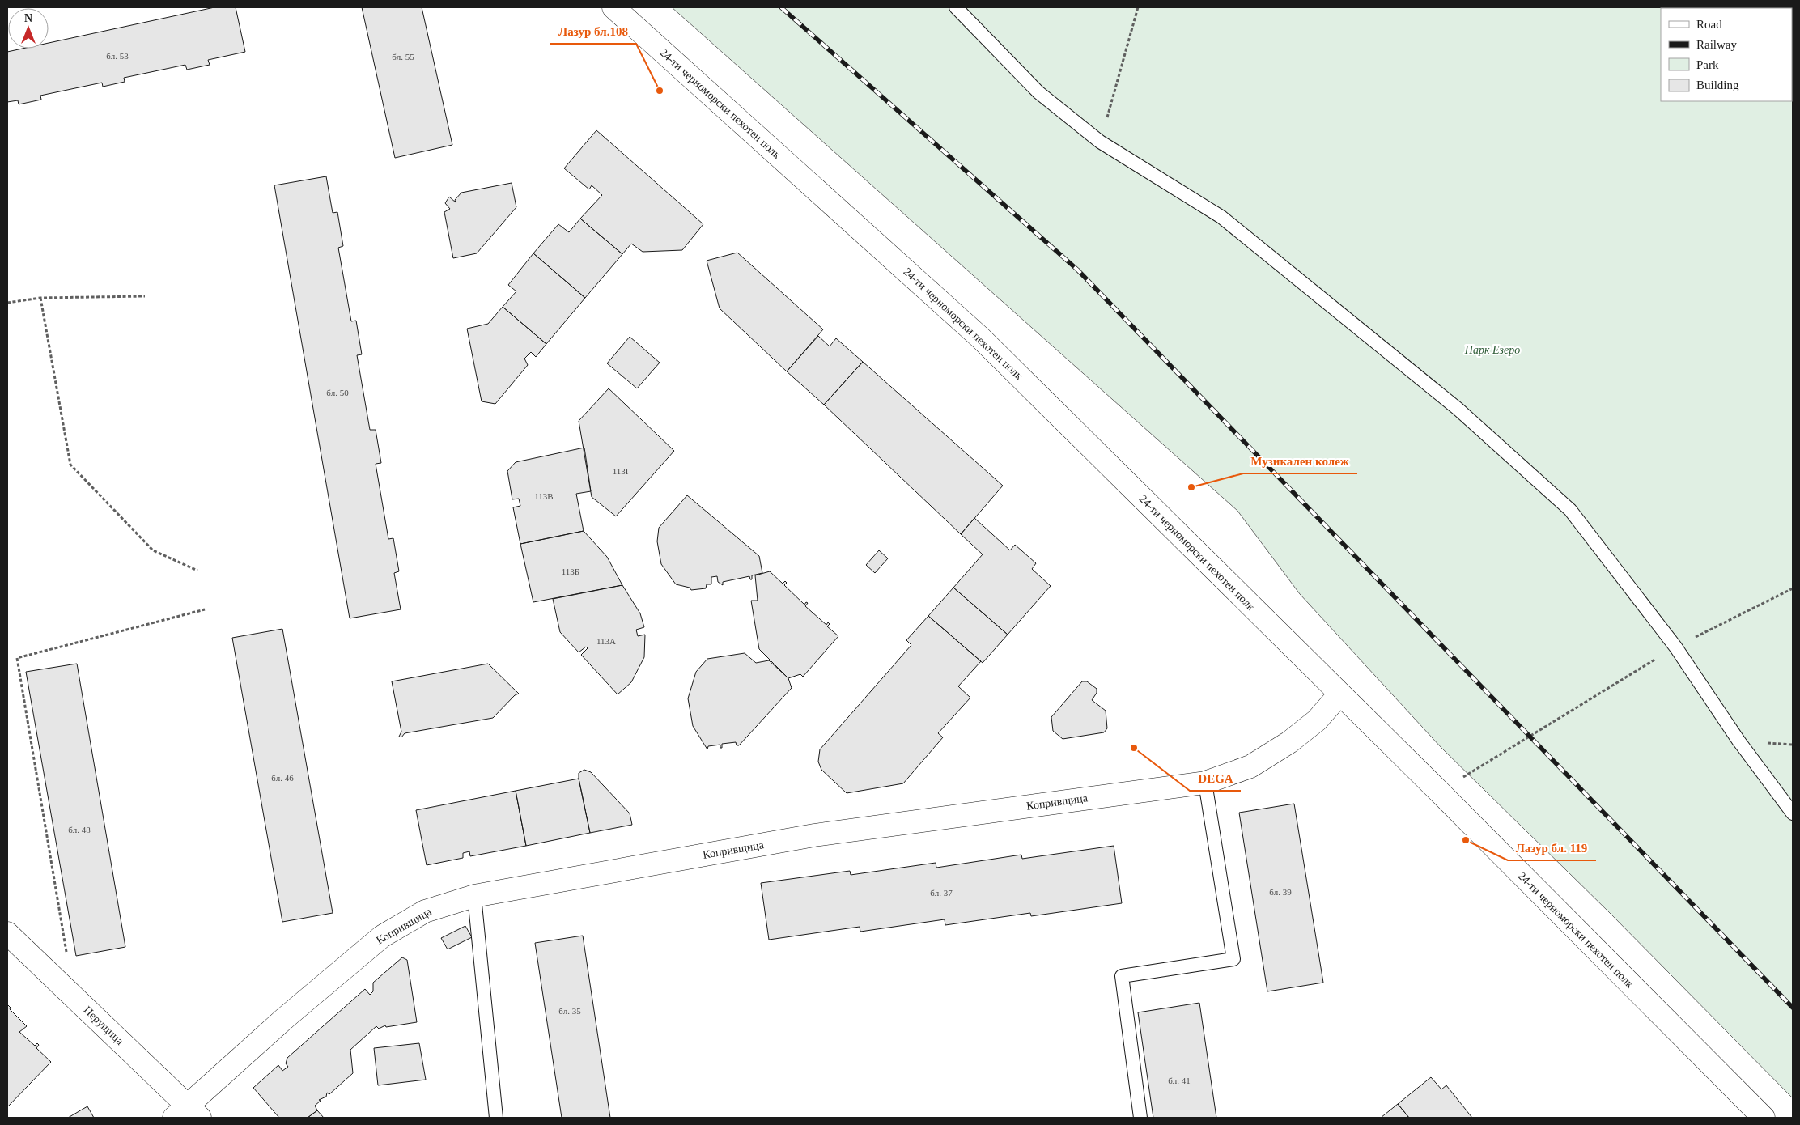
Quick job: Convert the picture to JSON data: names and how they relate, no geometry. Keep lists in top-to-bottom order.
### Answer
{
  "streets": {
    "main road": ["24-ти черноморски пехотен полк", "Копривщица", "Перущица"]
  },
  "crossings": [
    ["24-ти черноморски пехотен полк", "Копривщица"],
    ["Копривщица", "Перущица"]
  ],
  "parks": ["Парк Езеро"],
  "places": [
    "Лазур бл.108",
    "Музикален колеж",
    "DEGA",
    "Лазур бл. 119"
  ],
  "house_numbers": [
    "бл. 53",
    "бл. 55",
    "бл. 50",
    "113Г",
    "113В",
    "113Б",
    "113А",
    "бл. 46",
    "бл. 48",
    "бл. 39",
    "бл. 37",
    "бл. 35",
    "бл. 41"
  ],
  "legend": [
    "Road",
    "Railway",
    "Park",
    "Building"
  ],
  "north": "top"
}
